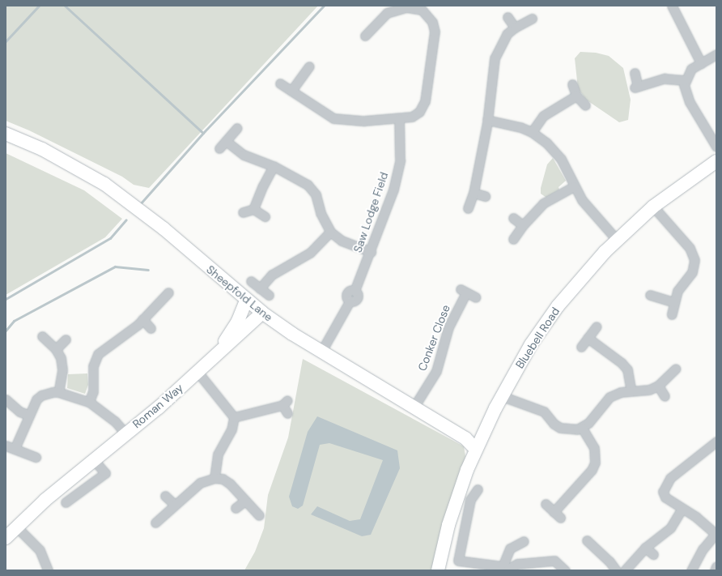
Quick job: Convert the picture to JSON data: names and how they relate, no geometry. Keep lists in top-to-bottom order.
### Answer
{
  "streets": {
    "street": [
      "Saw Lodge Field",
      "Sheepfold Lane",
      "Conker Close",
      "Bluebell Road",
      "Roman Way"
    ]
  },
  "crossings": [
    ["Saw Lodge Field", "Sheepfold Lane"],
    ["Sheepfold Lane", "Conker Close"],
    ["Sheepfold Lane", "Bluebell Road"],
    ["Sheepfold Lane", "Roman Way"]
  ]
}
